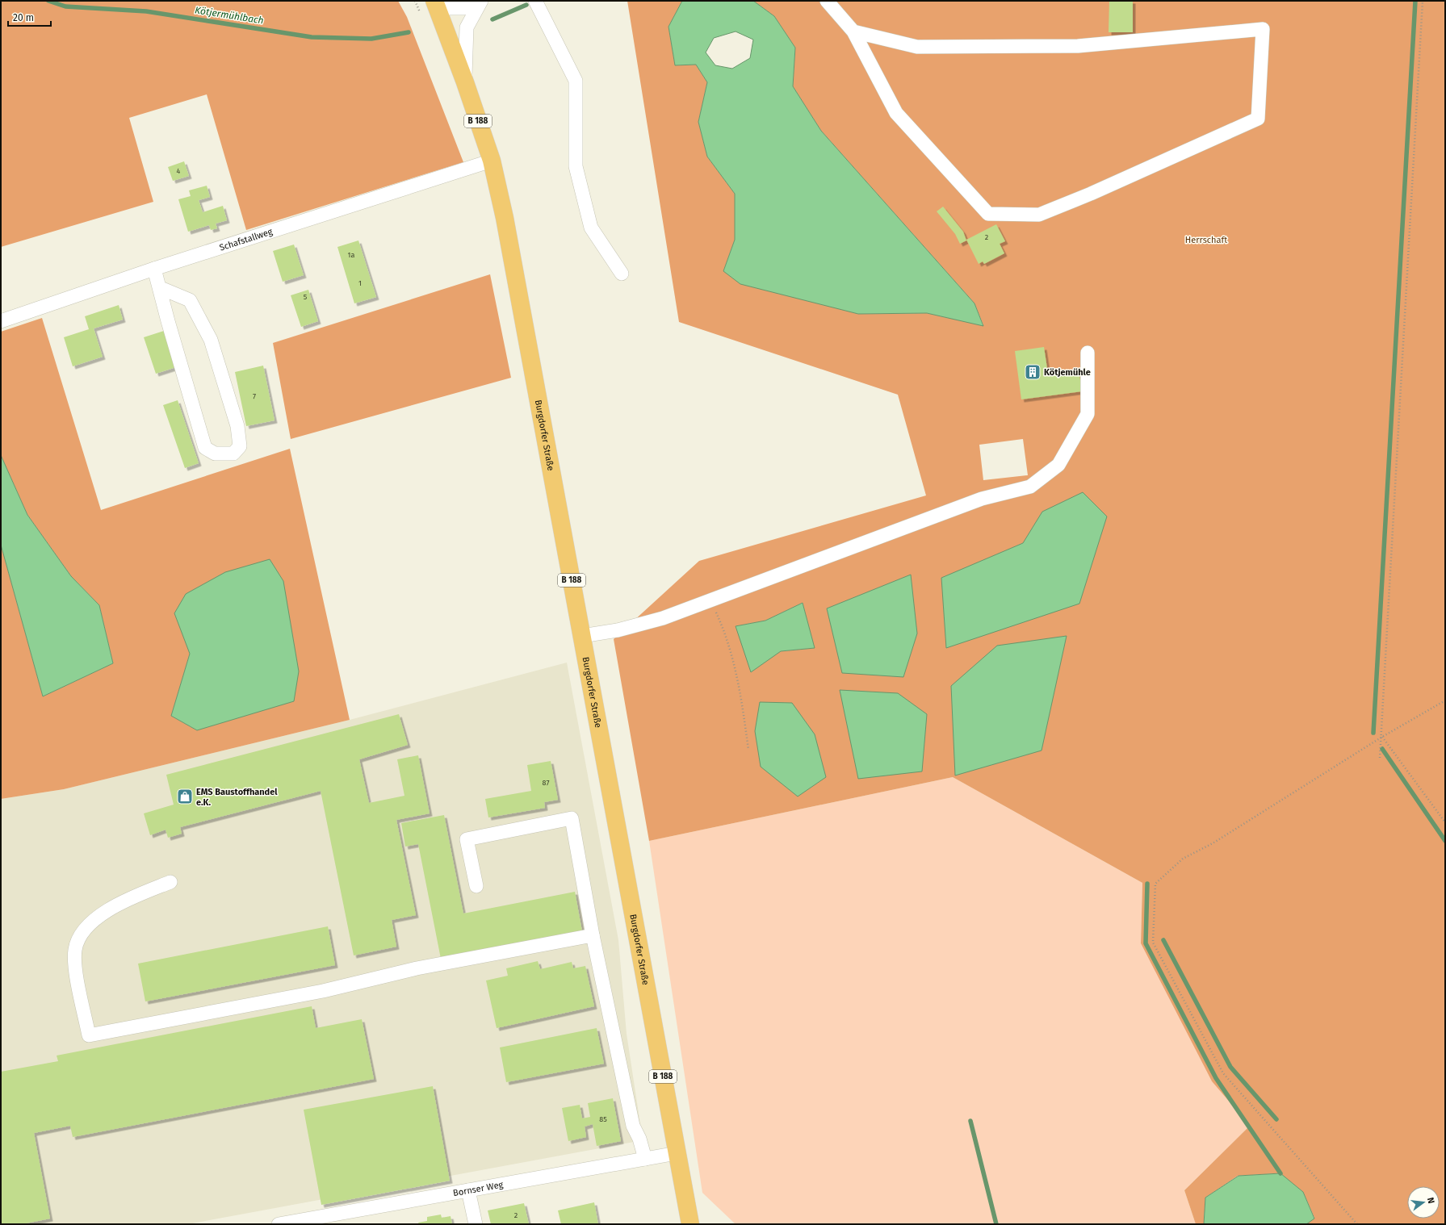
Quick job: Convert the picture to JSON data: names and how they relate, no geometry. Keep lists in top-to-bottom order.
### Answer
{
  "streets": {
    "main road": ["B 188", "Burgdorfer Straße"],
    "street": ["Schafstallweg", "Bornser Weg"]
  },
  "crossings": [
    ["B 188", "Schafstallweg"],
    ["B 188", "Burgdorfer Straße"],
    ["Schafstallweg", "Burgdorfer Straße"],
    ["Burgdorfer Straße", "Bornser Weg"]
  ],
  "water": ["Kötjermühlbach"],
  "parks": ["Herrschaft"],
  "places": {
    "building": ["Kötjemühle"],
    "shop": ["EMS Baustoffhandel e.K."]
  },
  "house_numbers": [
    "4",
    "2",
    "1a",
    "1",
    "5",
    "7",
    "87",
    "85",
    "2"
  ],
  "scale_bar": "20 m",
  "north": "right"
}
